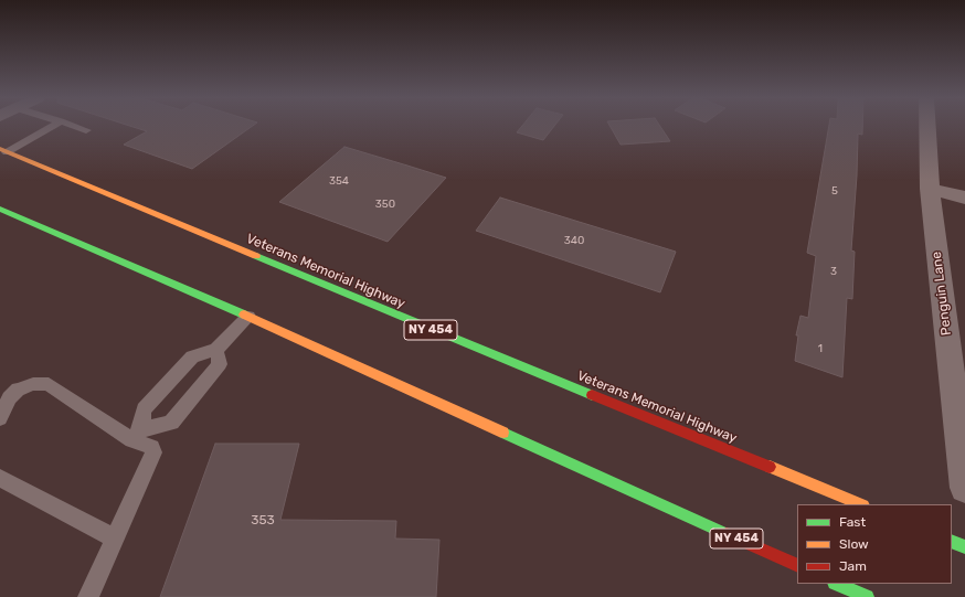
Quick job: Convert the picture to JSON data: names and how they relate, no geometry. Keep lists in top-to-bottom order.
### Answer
{
  "streets": {
    "main road": ["Veterans Memorial Highway", "NY 454"],
    "street": ["Penguin Lane"]
  },
  "house_numbers": [
    "354",
    "5",
    "350",
    "340",
    "3",
    "1",
    "353"
  ],
  "legend": ["Fast", "Slow", "Jam"]
}
